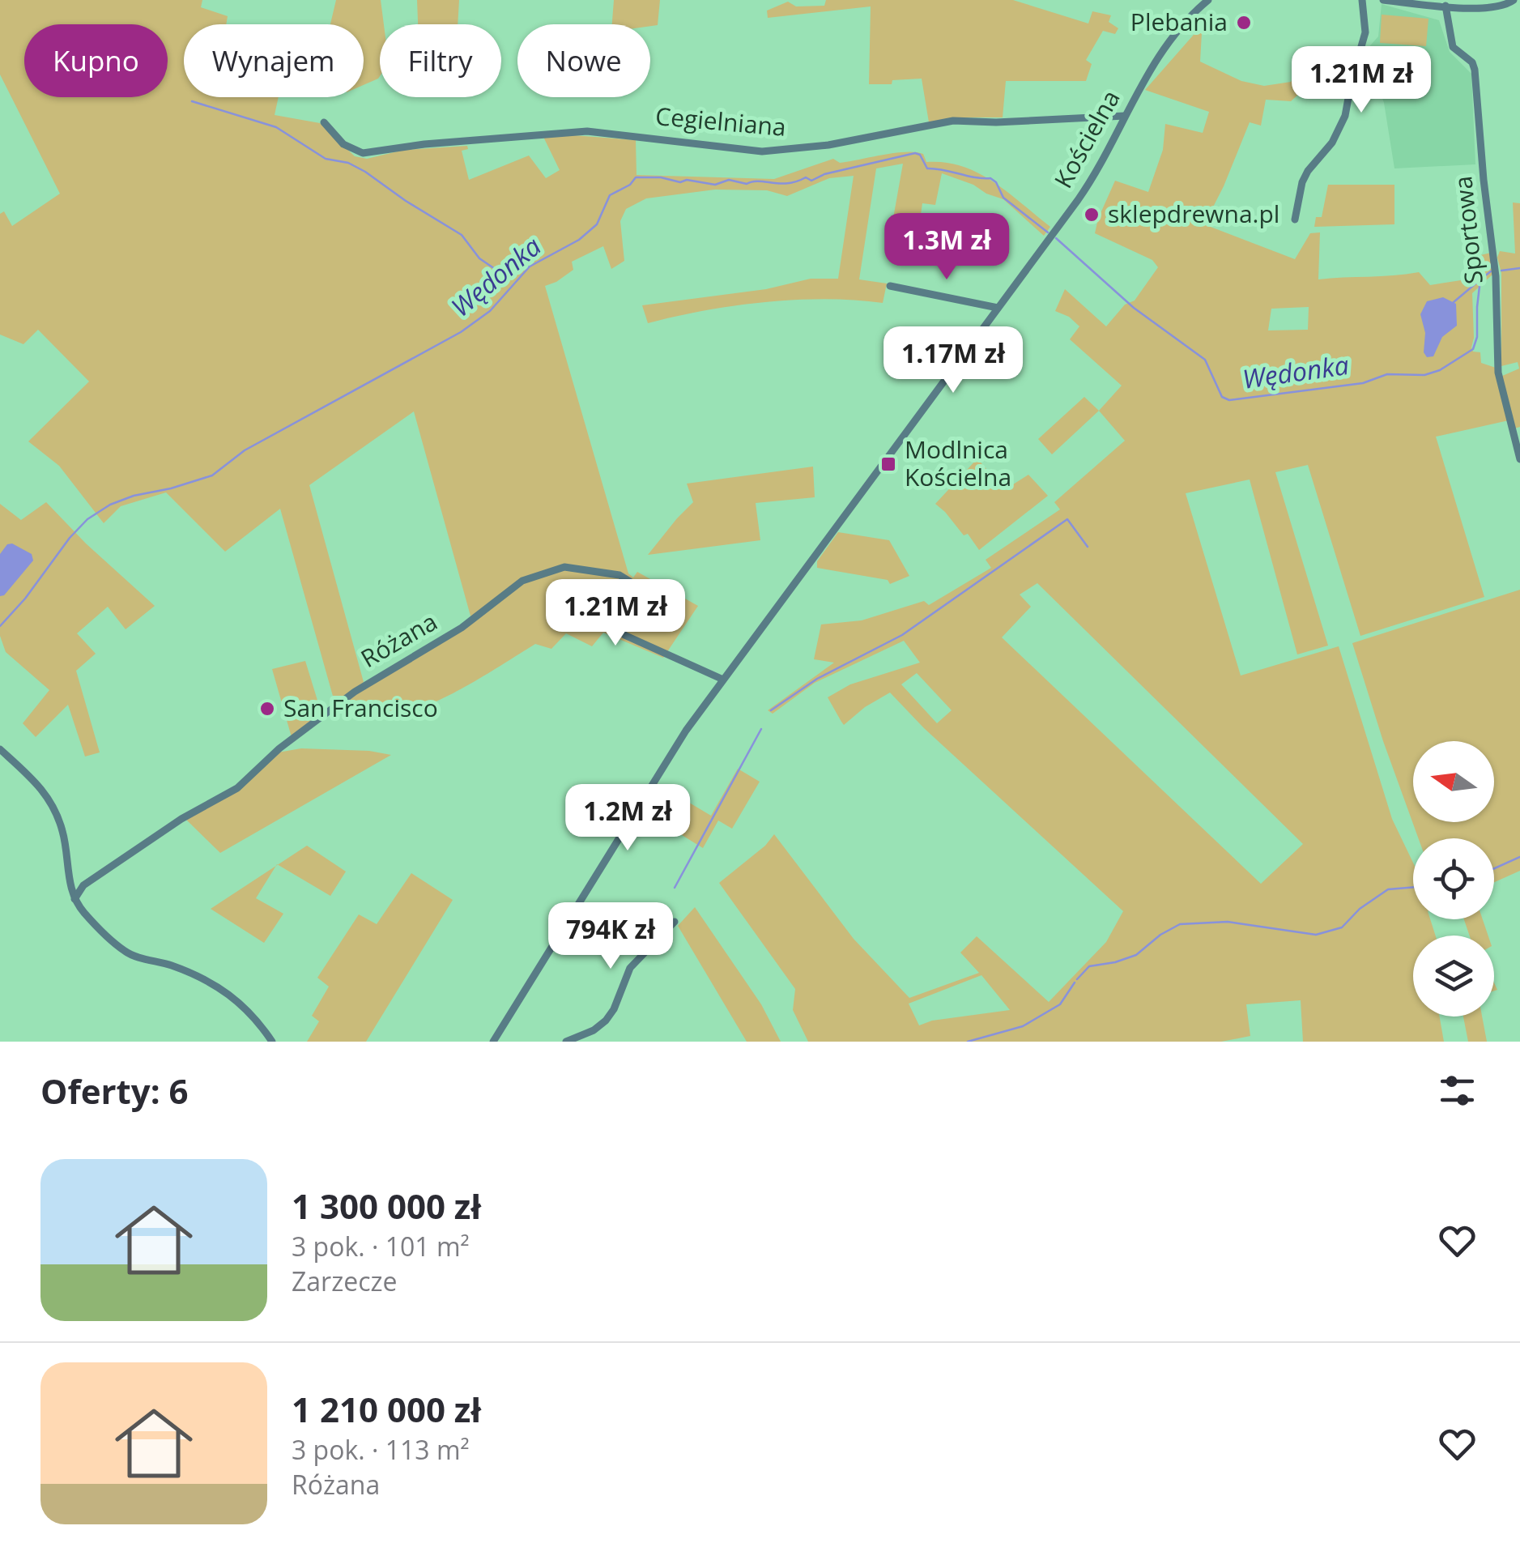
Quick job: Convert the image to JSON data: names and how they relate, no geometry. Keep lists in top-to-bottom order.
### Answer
{
  "streets": {
    "street": [
      "Cegielniana",
      "Kościelna",
      "Sportowa",
      "Różana"
    ]
  },
  "crossings": [
    ["Cegielniana", "Kościelna"],
    ["Kościelna", "Różana"]
  ],
  "water": ["Wędonka"],
  "places": {
    "other": ["Plebania", "sklepdrewna.pl", "San Francisco"],
    "transit": ["Modlnica Kościelna"]
  },
  "north": "left",
  "page": {
    "chip": [
      "Kupno",
      "Wynajem",
      "Filtry",
      "Nowe"
    ],
    "price": [
      "1.21M zł",
      "1.3M zł",
      "1.17M zł",
      "1.21M zł",
      "1.2M zł",
      "794K zł"
    ],
    "heading": "Oferty: 6",
    "list": [
      {
        "name": "1 300 000 zł",
        "note": "3 pok. · 101 m² · Zarzecze"
      },
      {
        "name": "1 210 000 zł",
        "note": "3 pok. · 113 m² · Różana"
      }
    ]
  }
}
